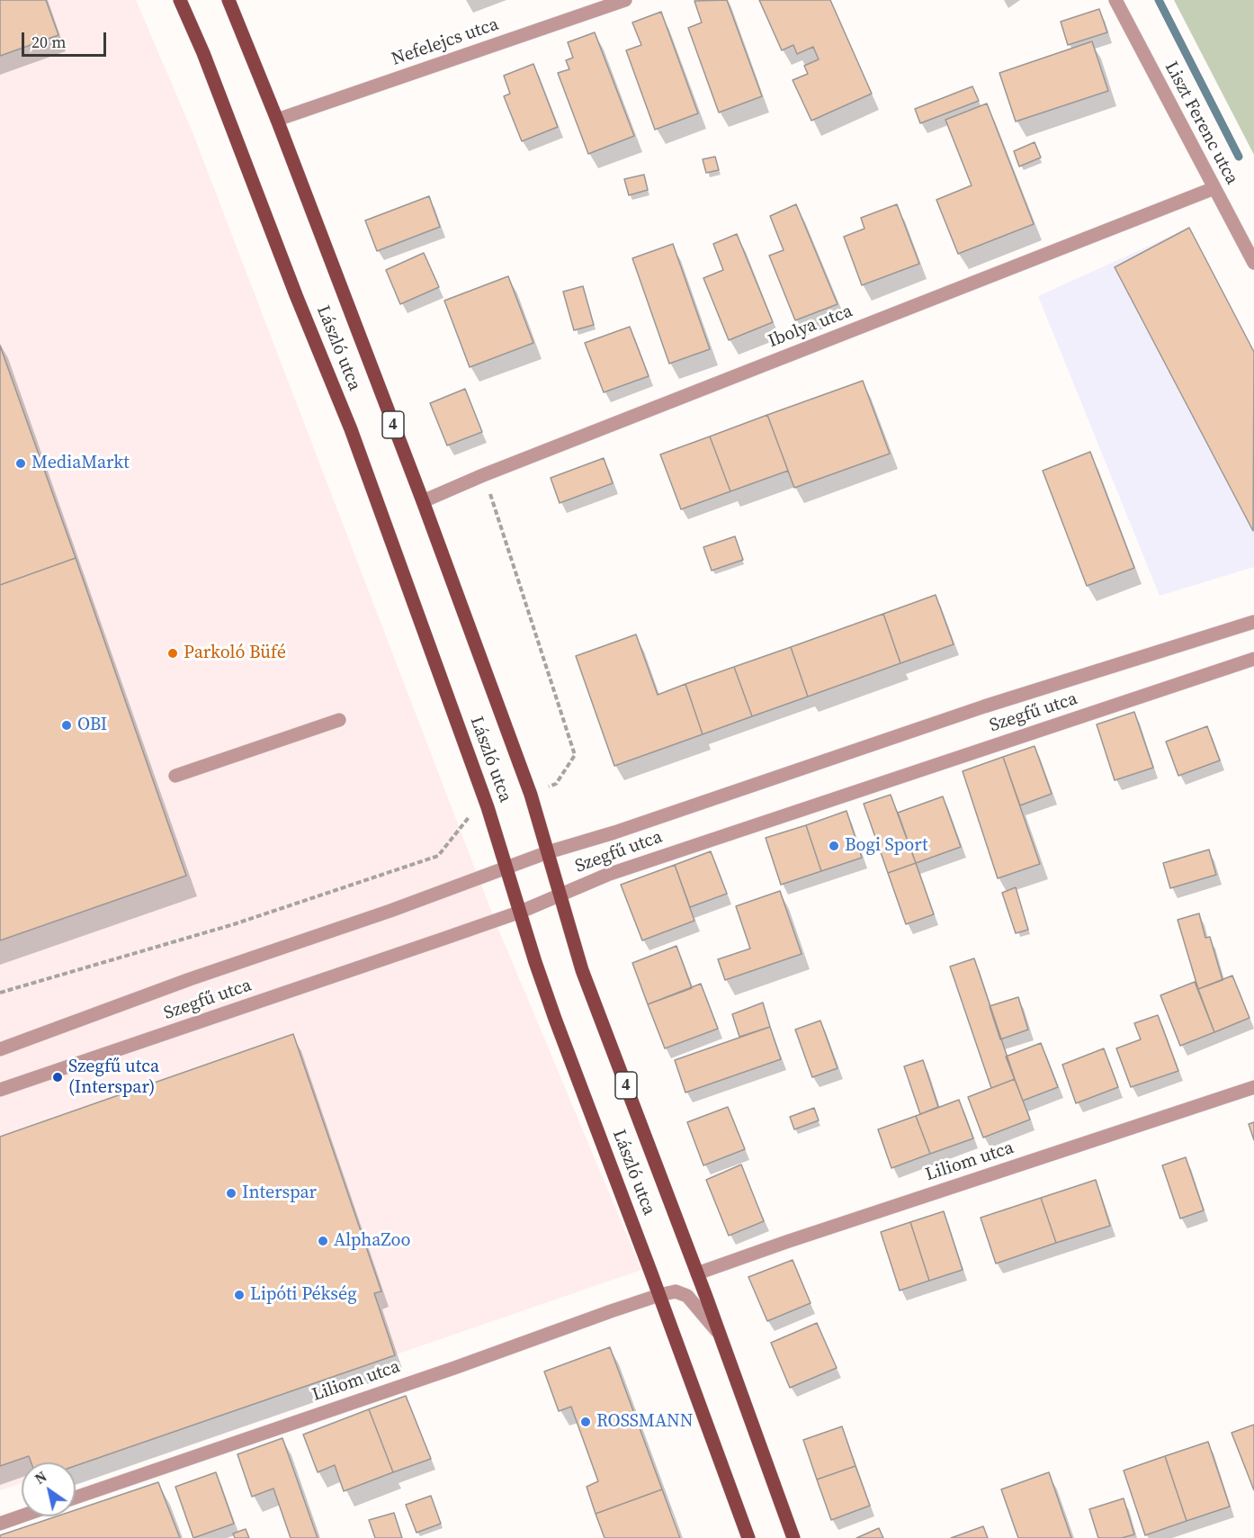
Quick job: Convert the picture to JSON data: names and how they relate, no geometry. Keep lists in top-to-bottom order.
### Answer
{
  "streets": {
    "main road": ["László utca", "4"],
    "street": [
      "Nefelejcs utca",
      "Liszt Ferenc utca",
      "Ibolya utca",
      "Szegfű utca",
      "Liliom utca"
    ]
  },
  "crossings": [
    ["Nefelejcs utca", "László utca"],
    ["Liszt Ferenc utca", "Ibolya utca"],
    ["Ibolya utca", "László utca"],
    ["László utca", "Szegfű utca"],
    ["László utca", "Liliom utca"]
  ],
  "places": [
    "MediaMarkt",
    "Parkoló Büfé",
    "OBI",
    "Bogi Sport",
    "Szegfű utca (Interspar)",
    "Interspar",
    "AlphaZoo",
    "Lipóti Pékség",
    "ROSSMANN"
  ],
  "scale_bar": "20 m",
  "north": "top left"
}
